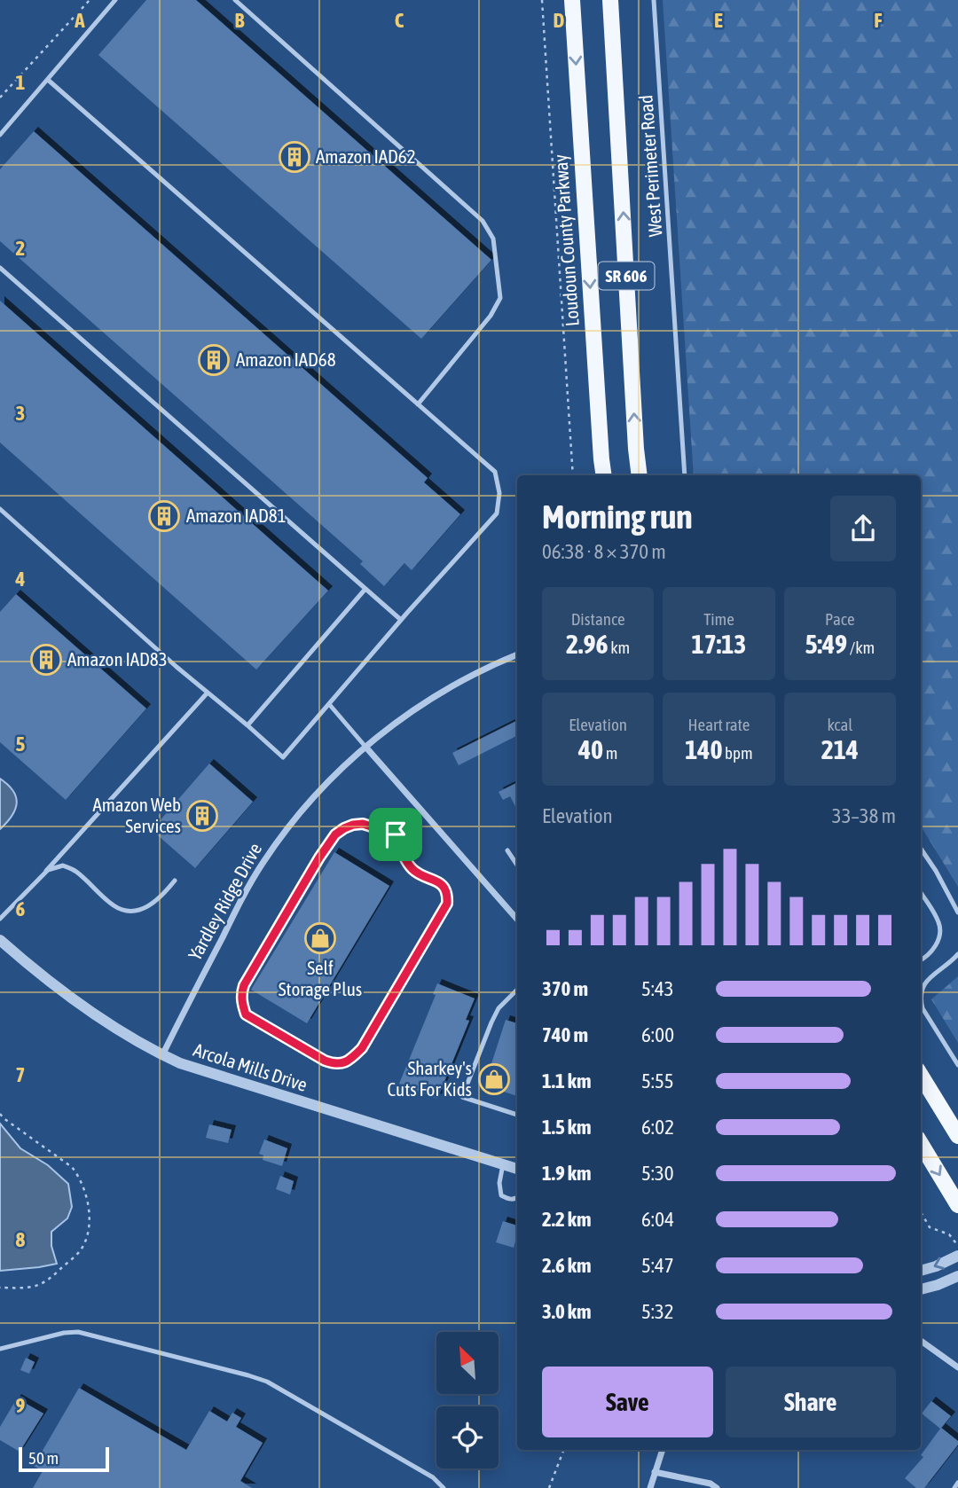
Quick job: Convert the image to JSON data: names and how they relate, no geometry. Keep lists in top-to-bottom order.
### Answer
{
  "streets": {
    "main road": ["Loudoun County Parkway", "SR 606"],
    "street": ["Yardley Ridge Drive", "Arcola Mills Drive"],
    "lane": ["West Perimeter Road"]
  },
  "crossings": [
    ["Yardley Ridge Drive", "Arcola Mills Drive"]
  ],
  "places": {
    "building": [
      "Amazon IAD62",
      "Amazon IAD68",
      "Amazon IAD81",
      "Amazon IAD83",
      "Amazon Web Services"
    ],
    "shop": ["Self Storage Plus", "Sharkey's Cuts For Kids"]
  },
  "scale_bar": "50 m",
  "north": "top left",
  "page": {
    "heading": ["Morning run", "06:38 · 8 × 370 m"],
    "stats": [
      ["Distance", "2.96 km"],
      ["Time", "17:13"],
      ["Pace", "5:49 /km"],
      ["Elevation", "40 m"],
      ["Heart rate", "140 bpm"],
      ["kcal", "214"]
    ],
    "chart": ["Elevation", "33–38 m"],
    "list": [
      {
        "name": "370 m",
        "note": "5:43"
      },
      {
        "name": "740 m",
        "note": "6:00"
      },
      {
        "name": "1.1 km",
        "note": "5:55"
      },
      {
        "name": "1.5 km",
        "note": "6:02"
      },
      {
        "name": "1.9 km",
        "note": "5:30"
      },
      {
        "name": "2.2 km",
        "note": "6:04"
      },
      {
        "name": "2.6 km",
        "note": "5:47"
      },
      {
        "name": "3.0 km",
        "note": "5:32"
      }
    ],
    "buttons": ["Save", "Share"],
    "scale": "50 m"
  },
  "grid": {
    "columns": [
      "A",
      "B",
      "C",
      "D",
      "E",
      "F"
    ],
    "rows": [
      "1",
      "2",
      "3",
      "4",
      "5",
      "6",
      "7",
      "8",
      "9"
    ]
  }
}
